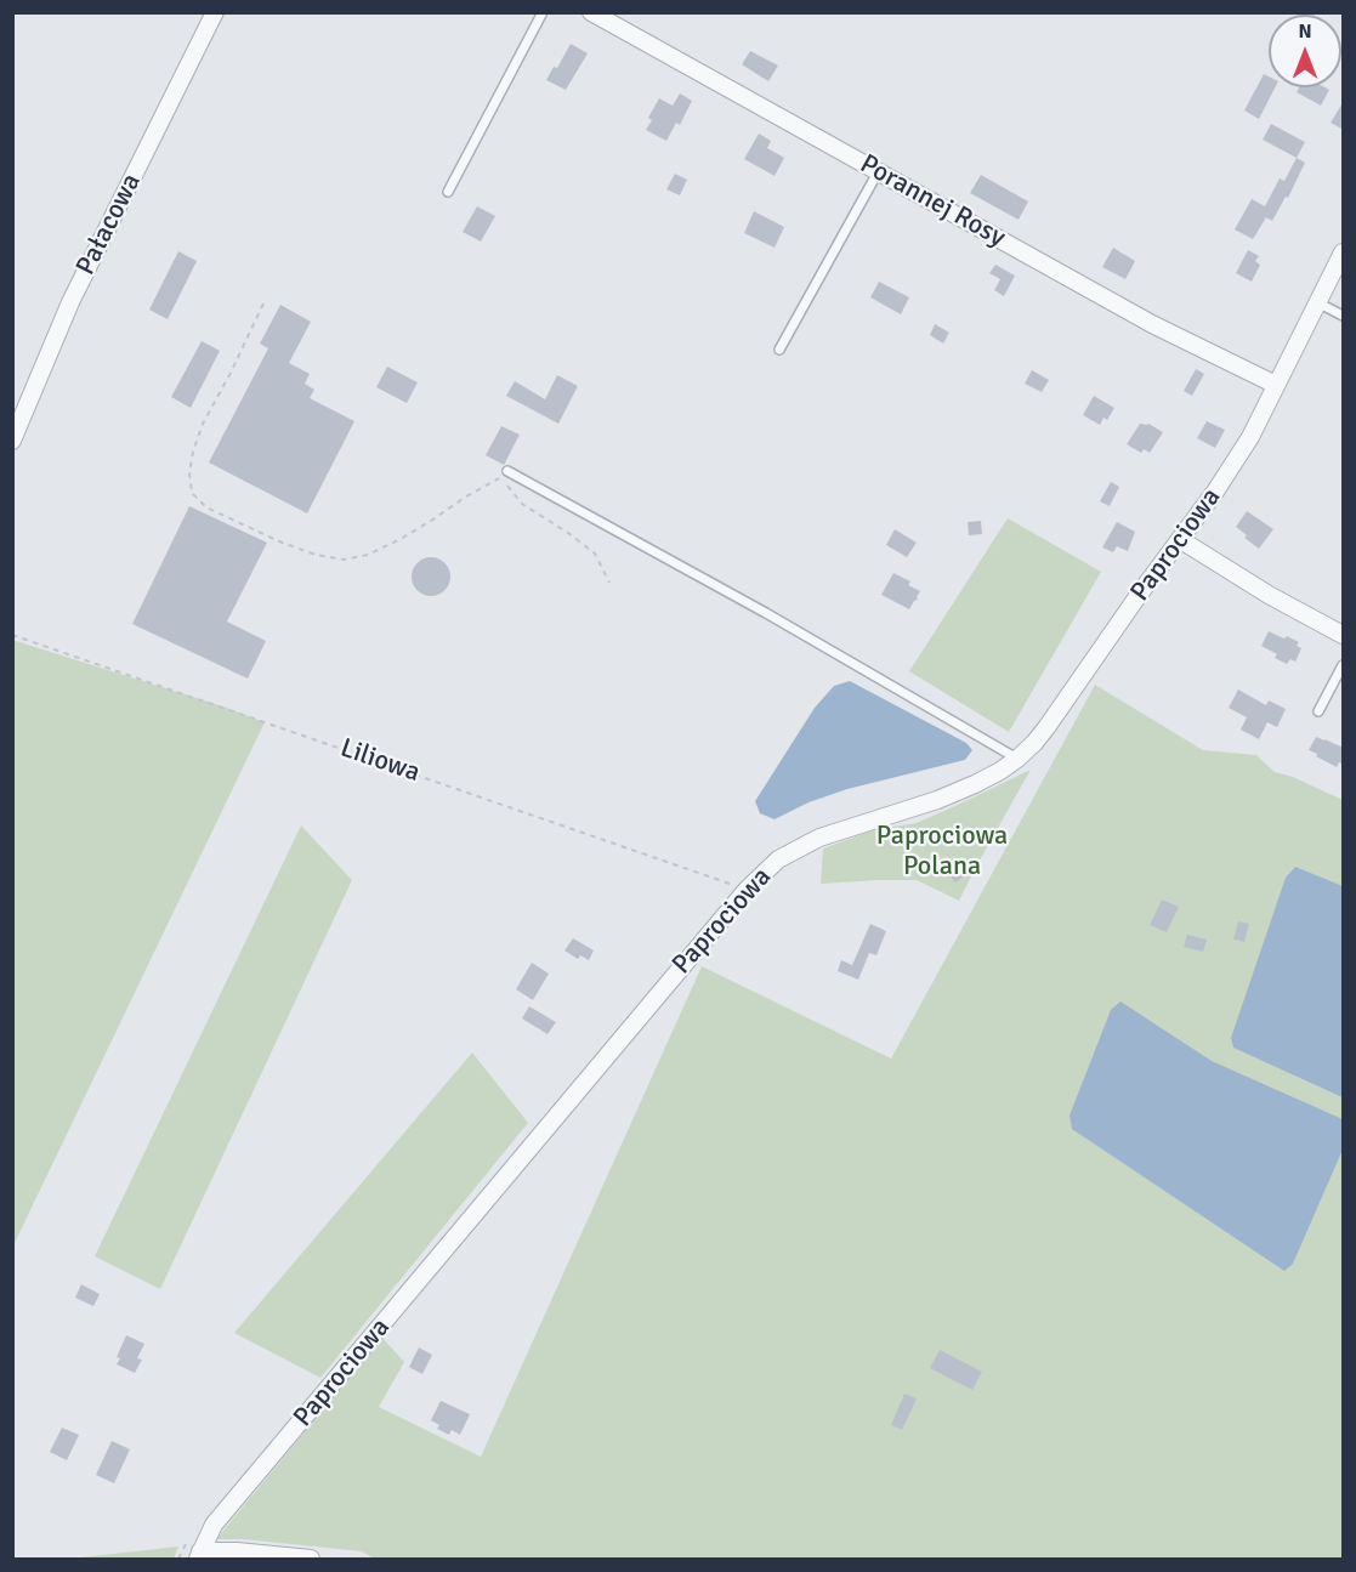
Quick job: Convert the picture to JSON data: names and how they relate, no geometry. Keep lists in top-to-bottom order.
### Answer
{
  "streets": {
    "street": ["Porannej Rosy", "Pałacowa", "Paprociowa"],
    "path": ["Liliowa"]
  },
  "crossings": [
    ["Porannej Rosy", "Paprociowa"],
    ["Paprociowa", "Liliowa"]
  ],
  "parks": ["Paprociowa Polana"],
  "north": "top"
}
